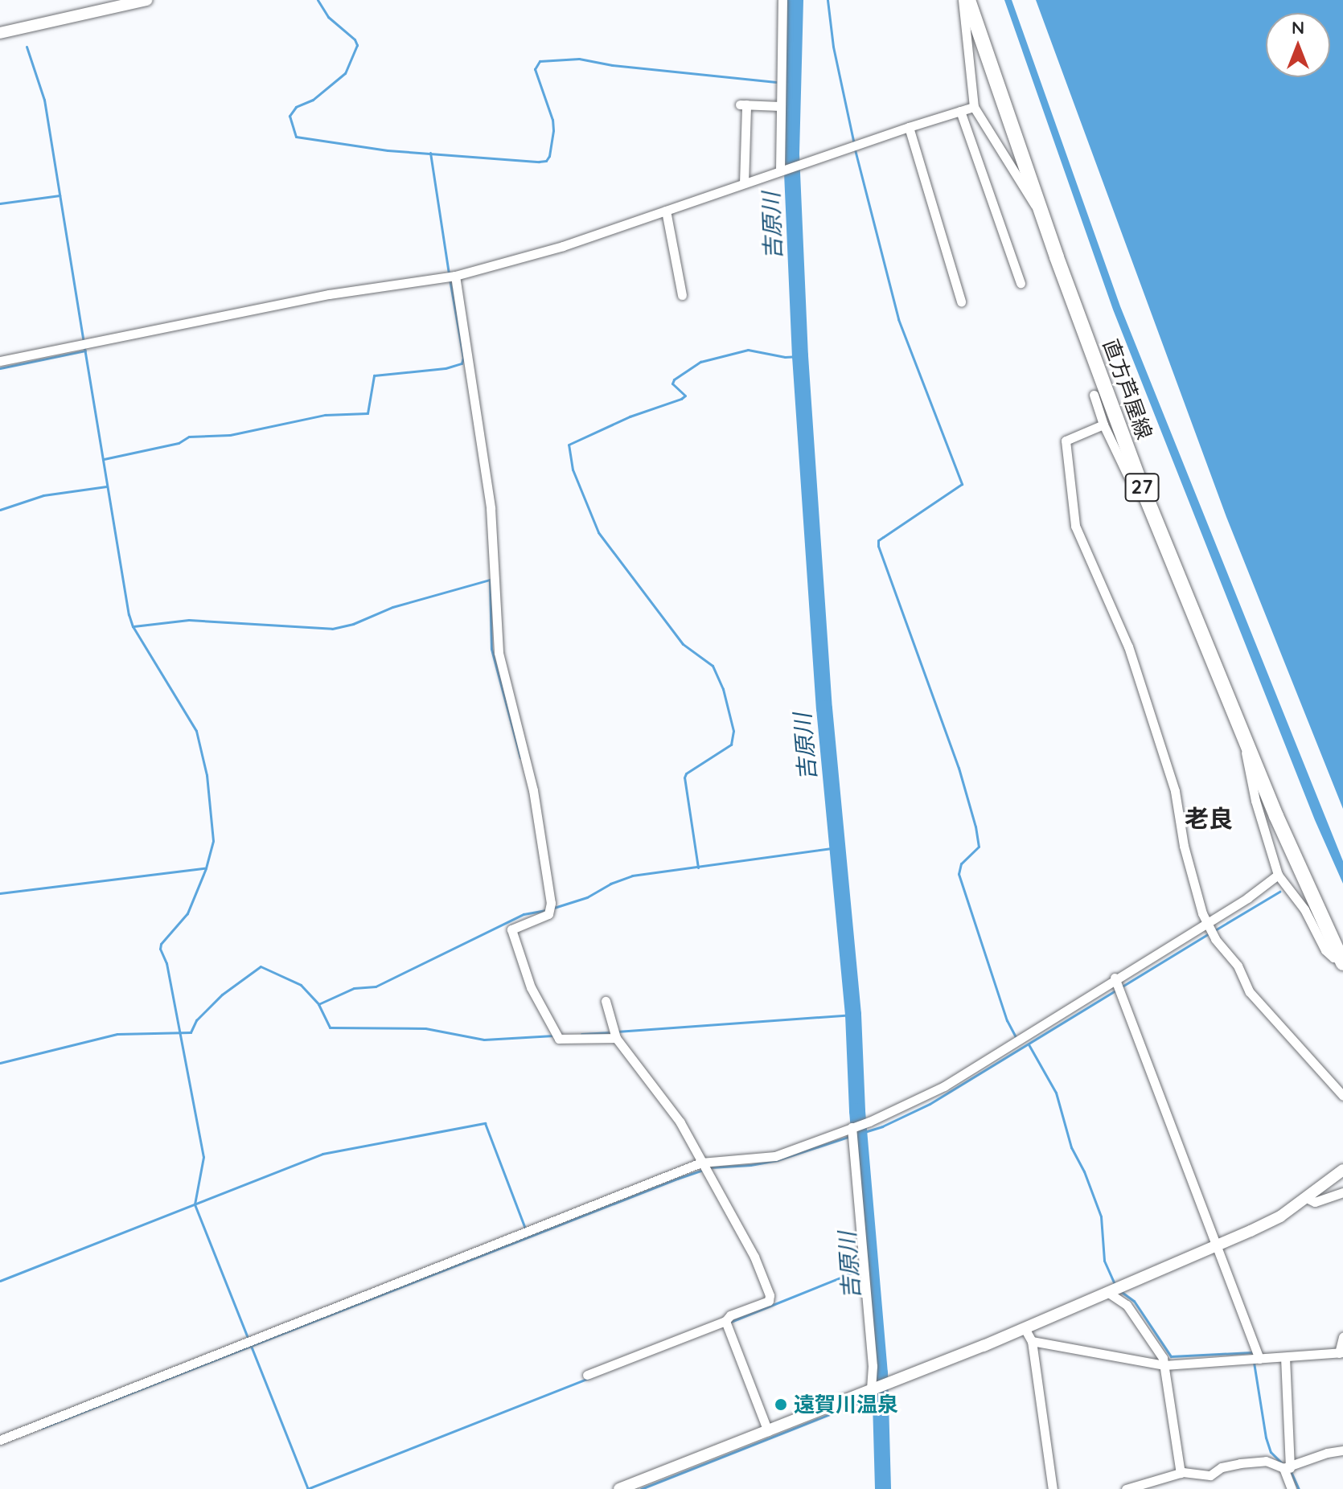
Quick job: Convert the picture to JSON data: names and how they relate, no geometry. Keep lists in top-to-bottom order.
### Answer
{
  "streets": {
    "main road": ["直方芦屋線", "27"]
  },
  "districts": ["老良"],
  "water": ["吉原川"],
  "places": ["遠賀川温泉"],
  "north": "top"
}
